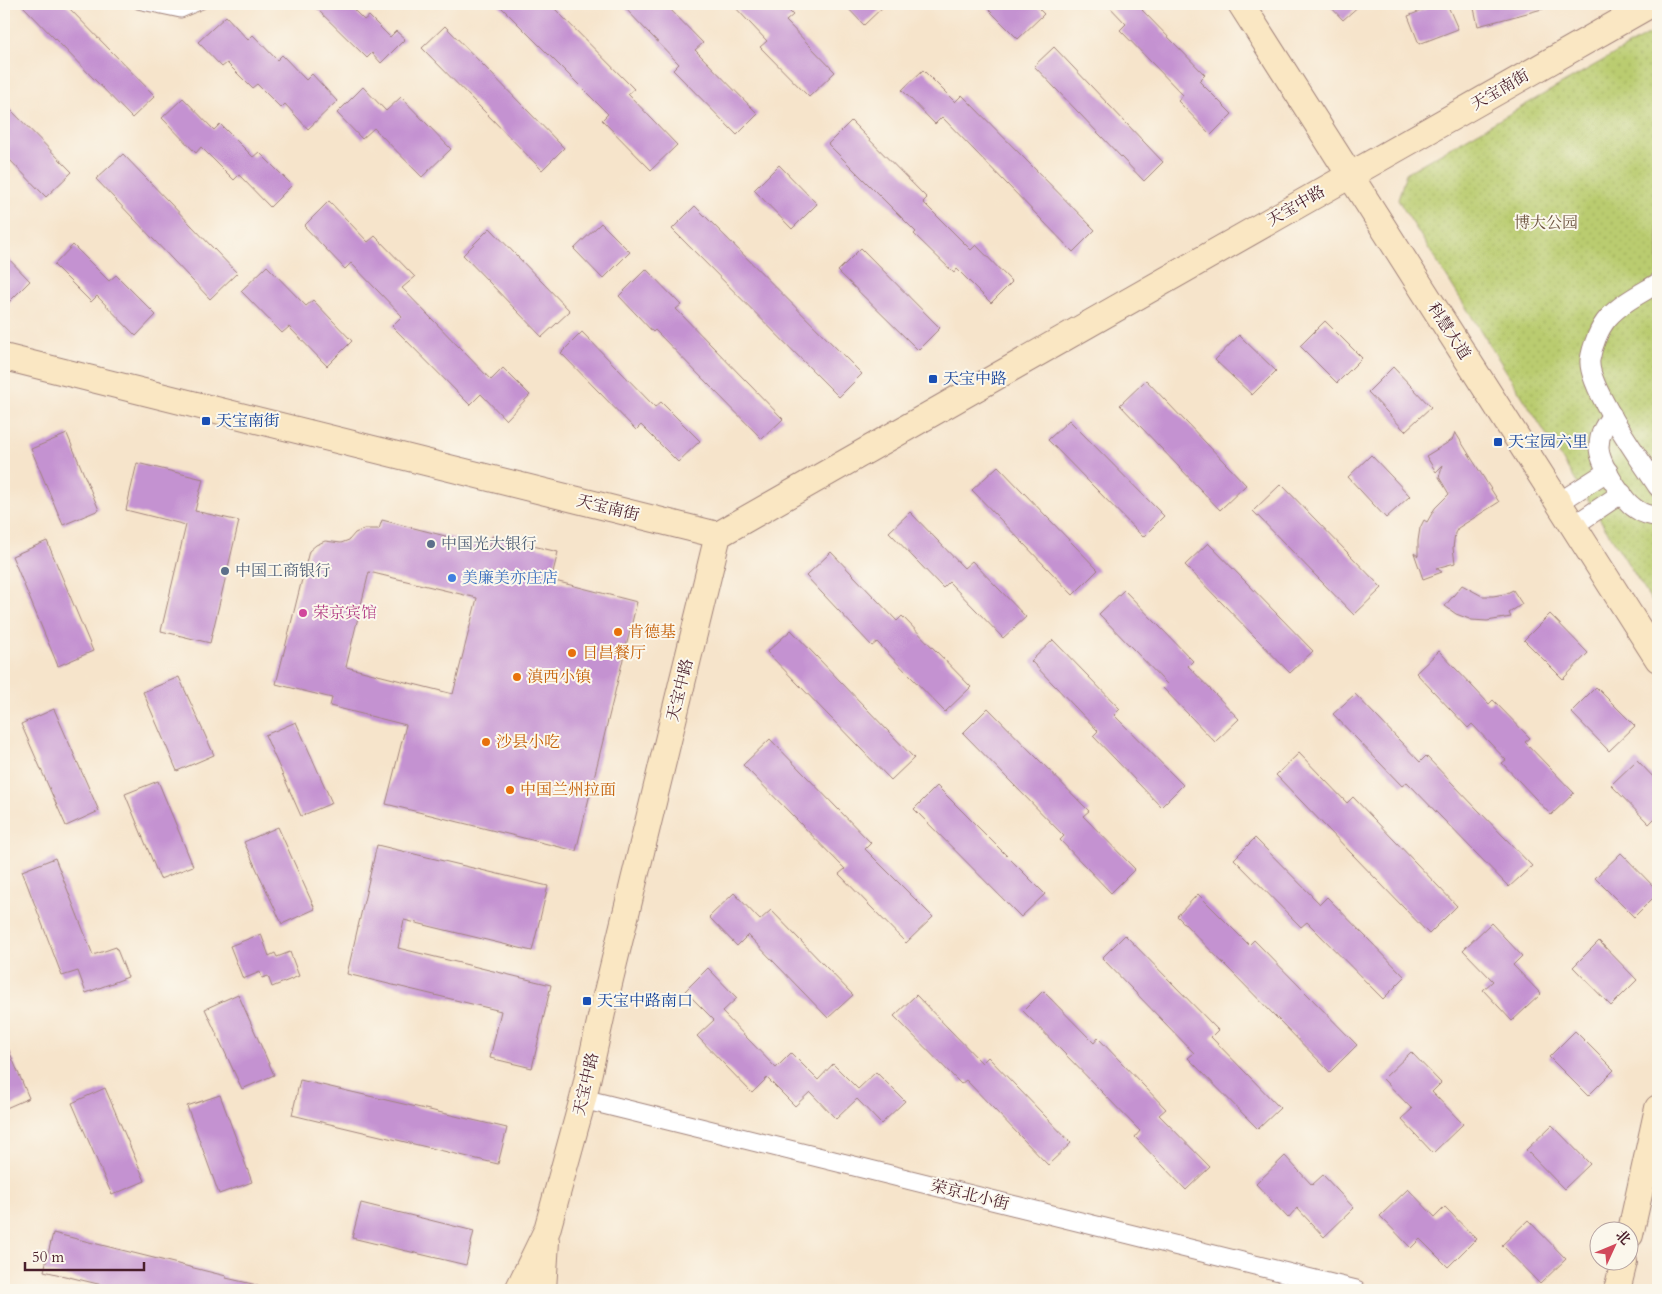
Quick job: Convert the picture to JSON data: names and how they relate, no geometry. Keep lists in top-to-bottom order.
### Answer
{
  "streets": {
    "street": [
      "天宝南街",
      "天宝中路",
      "科慧大道",
      "荣京北小街"
    ]
  },
  "crossings": [
    ["天宝南街", "天宝中路"],
    ["天宝南街", "科慧大道"],
    ["天宝中路", "科慧大道"],
    ["天宝中路", "荣京北小街"]
  ],
  "parks": ["博大公园"],
  "places": {
    "transit": [
      "天宝中路",
      "天宝南街",
      "天宝园六里",
      "天宝中路南口"
    ],
    "other": [
      "中国光大银行",
      "中国工商银行",
      "美廉美亦庄店",
      "荣京宾馆",
      "肯德基",
      "日昌餐厅",
      "滇西小镇",
      "沙县小吃",
      "中国兰州拉面"
    ]
  },
  "scale_bar": "50 m",
  "north": "top right"
}
